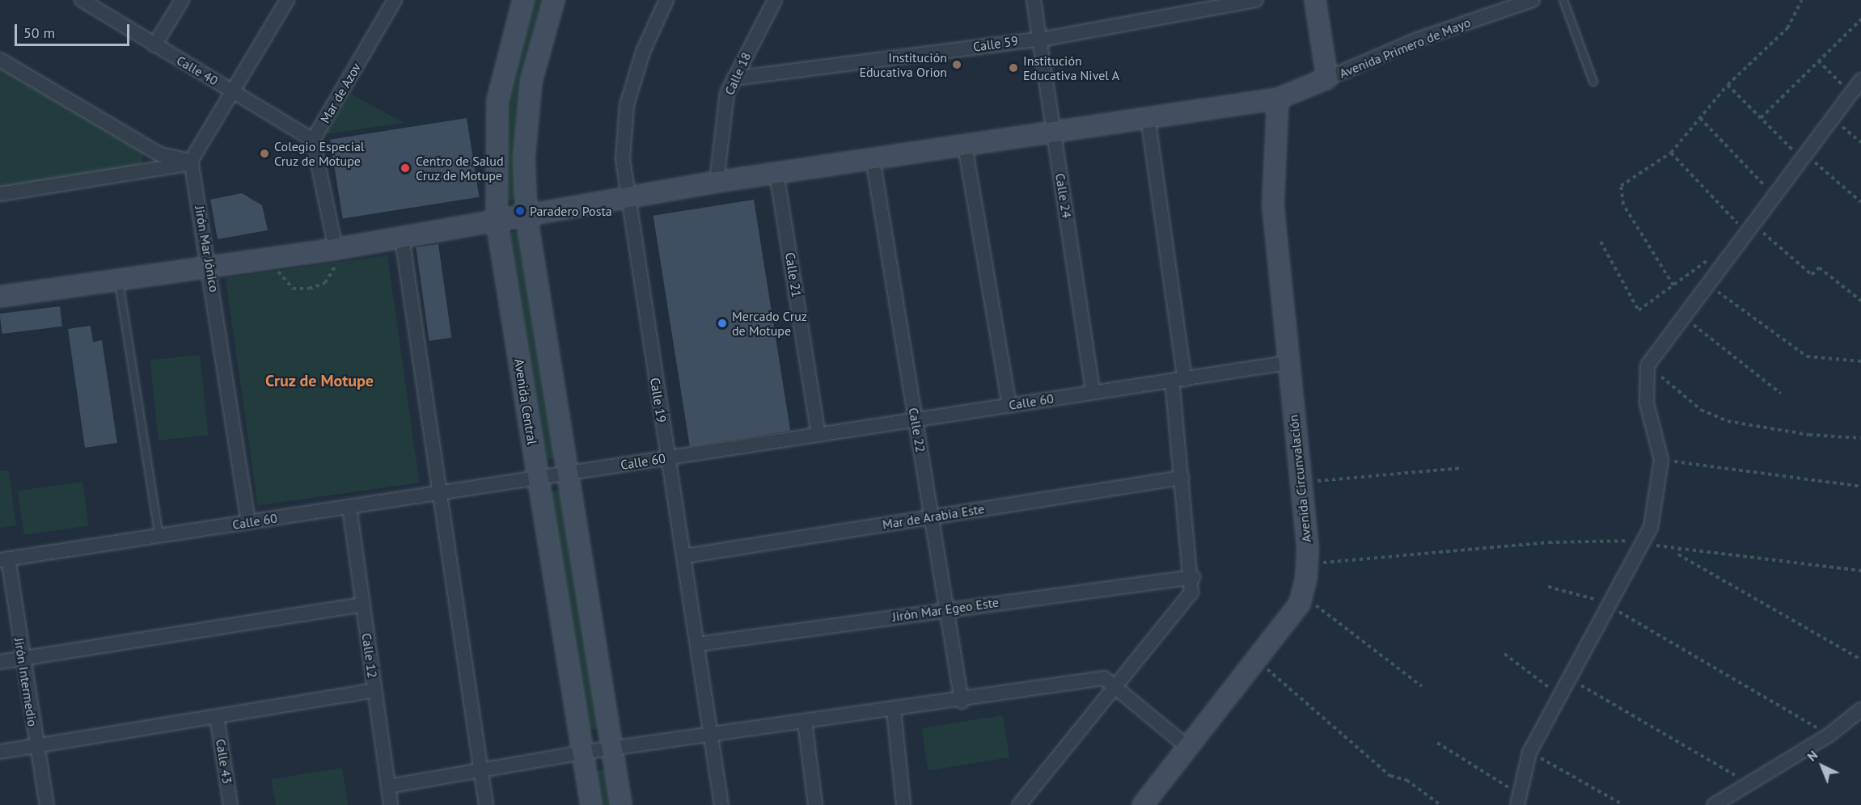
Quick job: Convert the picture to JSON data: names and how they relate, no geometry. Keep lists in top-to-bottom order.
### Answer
{
  "streets": {
    "street": [
      "Calle 59",
      "Avenida Primero de Mayo",
      "Calle 40",
      "Calle 18",
      "Mar de Azov",
      "Calle 24",
      "Jirón Mar Jónico",
      "Calle 21",
      "Calle 19",
      "Avenida Central",
      "Calle 60",
      "Calle 22",
      "Avenida Circunvalación",
      "Mar de Arabia Este",
      "Jirón Mar Egeo Este",
      "Calle 12",
      "Jirón Intermedio",
      "Calle 43"
    ]
  },
  "crossings": [
    ["Calle 59", "Calle 18"],
    ["Calle 59", "Calle 24"],
    ["Avenida Primero de Mayo", "Avenida Circunvalación"],
    ["Calle 40", "Mar de Azov"],
    ["Calle 24", "Calle 60"],
    ["Jirón Mar Jónico", "Calle 60"],
    ["Calle 21", "Calle 60"],
    ["Calle 19", "Calle 60"],
    ["Calle 19", "Mar de Arabia Este"],
    ["Calle 19", "Jirón Mar Egeo Este"],
    ["Avenida Central", "Calle 60"],
    ["Calle 60", "Calle 22"],
    ["Calle 60", "Avenida Circunvalación"],
    ["Calle 60", "Calle 12"],
    ["Calle 60", "Jirón Intermedio"],
    ["Calle 22", "Mar de Arabia Este"],
    ["Calle 22", "Jirón Mar Egeo Este"]
  ],
  "districts": ["Cruz de Motupe"],
  "places": [
    "Institución Educativa Orion",
    "Institución Educativa Nivel A",
    "Colegio Especial Cruz de Motupe",
    "Centro de Salud Cruz de Motupe",
    "Paradero Posta",
    "Mercado Cruz de Motupe"
  ],
  "scale_bar": "50 m",
  "north": "top left"
}
